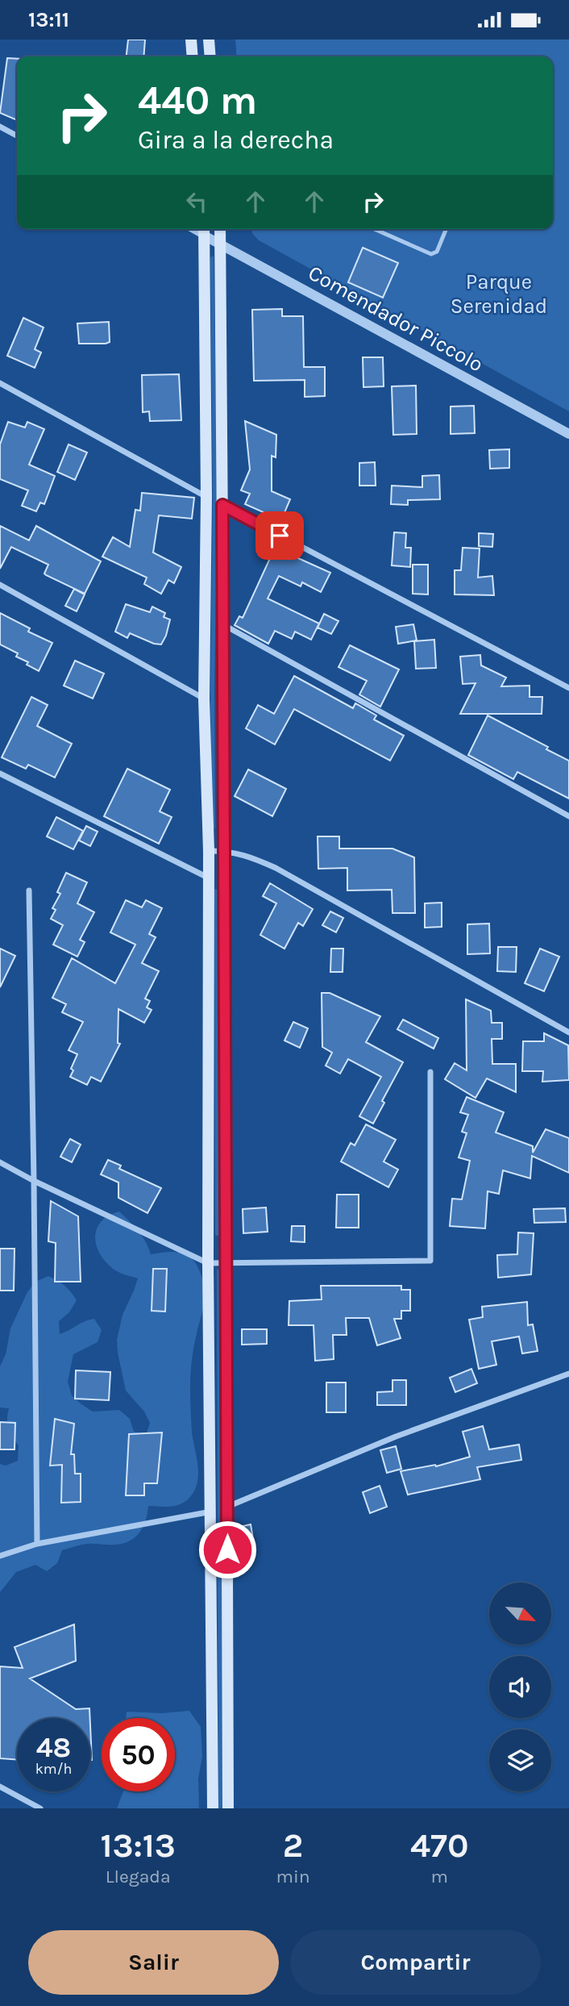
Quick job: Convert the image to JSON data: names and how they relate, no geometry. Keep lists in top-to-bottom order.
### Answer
{
  "streets": {
    "street": ["Comendador Piccolo"]
  },
  "parks": ["Parque Serenidad"],
  "north": "bottom right",
  "page": {
    "status": "13:11",
    "turn": ["440 m", "Gira a la derecha"],
    "speed": "48 km/h",
    "limit": "50",
    "eta": [
      "13:13",
      "Llegada",
      "2",
      "min",
      "470",
      "m"
    ],
    "buttons": ["Salir", "Compartir"]
  }
}
